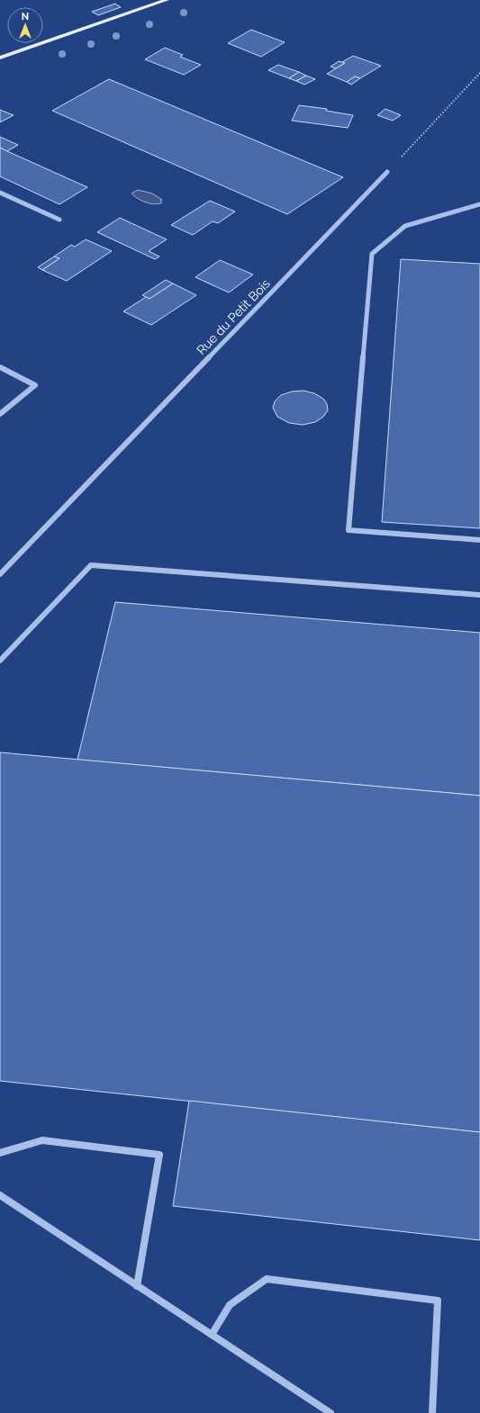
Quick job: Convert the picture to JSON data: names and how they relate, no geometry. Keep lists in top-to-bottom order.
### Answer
{
  "streets": {
    "street": ["Rue du Petit Bois"]
  },
  "north": "top"
}
